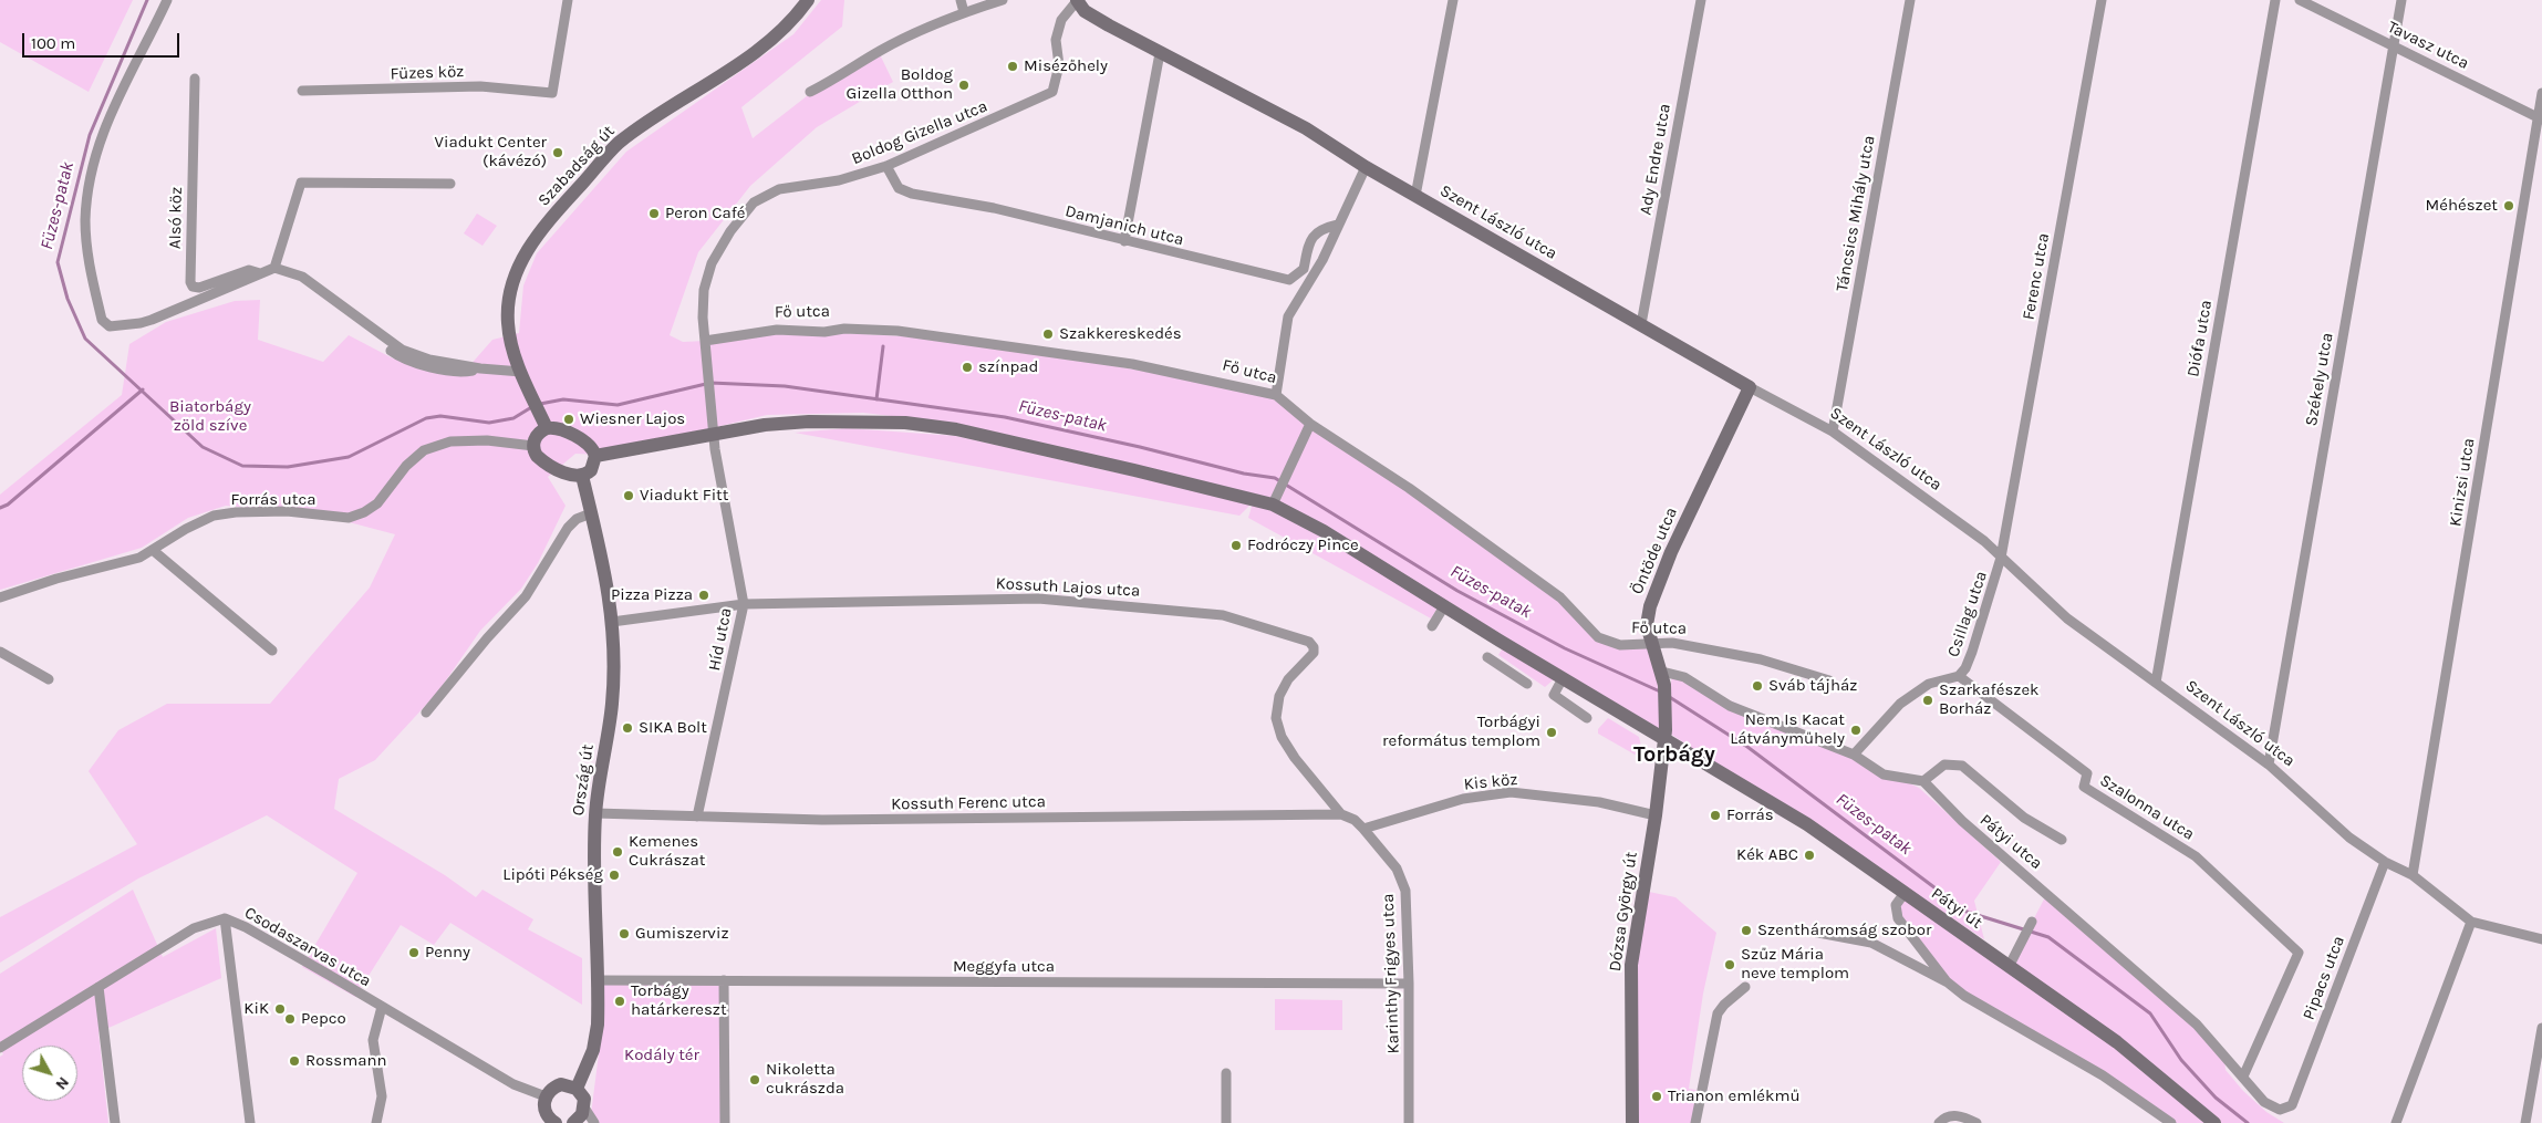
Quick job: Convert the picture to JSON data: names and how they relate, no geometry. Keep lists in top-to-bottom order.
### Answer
{
  "streets": {
    "street": [
      "Tavasz utca",
      "Füzes köz",
      "Boldog Gizella utca",
      "Ady Endre utca",
      "Szabadság út",
      "Táncsics Mihály utca",
      "Alsó köz",
      "Szent László utca",
      "Damjanich utca",
      "Ferenc utca",
      "Fő utca",
      "Diófa utca",
      "Székely utca",
      "Kinizsi utca",
      "Forrás utca",
      "Öntöde utca",
      "Kossuth Lajos utca",
      "Csillag utca",
      "Híd utca",
      "Ország út",
      "Kis köz",
      "Kossuth Ferenc utca",
      "Szalonna utca",
      "Pátyi utca",
      "Pátyi út",
      "Dózsa György út",
      "Csodaszarvas utca",
      "Meggyfa utca",
      "Karinthy Frigyes utca",
      "Pipacs utca"
    ]
  },
  "crossings": [
    ["Tavasz utca", "Székely utca"],
    ["Tavasz utca", "Kinizsi utca"],
    ["Boldog Gizella utca", "Szent László utca"],
    ["Boldog Gizella utca", "Damjanich utca"],
    ["Boldog Gizella utca", "Fő utca"],
    ["Ady Endre utca", "Szent László utca"],
    ["Szabadság út", "Forrás utca"],
    ["Szabadság út", "Ország út"],
    ["Táncsics Mihály utca", "Szent László utca"],
    ["Szent László utca", "Ferenc utca"],
    ["Szent László utca", "Diófa utca"],
    ["Szent László utca", "Székely utca"],
    ["Szent László utca", "Kinizsi utca"],
    ["Szent László utca", "Öntöde utca"],
    ["Szent László utca", "Csillag utca"],
    ["Szent László utca", "Pipacs utca"],
    ["Ferenc utca", "Csillag utca"],
    ["Fő utca", "Öntöde utca"],
    ["Forrás utca", "Ország út"],
    ["Öntöde utca", "Pátyi út"],
    ["Öntöde utca", "Dózsa György út"],
    ["Kossuth Lajos utca", "Híd utca"],
    ["Kossuth Lajos utca", "Ország út"],
    ["Kossuth Lajos utca", "Kossuth Ferenc utca"],
    ["Kossuth Lajos utca", "Karinthy Frigyes utca"],
    ["Csillag utca", "Szalonna utca"],
    ["Híd utca", "Kossuth Ferenc utca"],
    ["Ország út", "Kossuth Ferenc utca"],
    ["Ország út", "Meggyfa utca"],
    ["Kis köz", "Dózsa György út"],
    ["Kis köz", "Karinthy Frigyes utca"],
    ["Kossuth Ferenc utca", "Karinthy Frigyes utca"],
    ["Szalonna utca", "Pátyi utca"],
    ["Pátyi utca", "Pipacs utca"],
    ["Pátyi út", "Dózsa György út"],
    ["Meggyfa utca", "Karinthy Frigyes utca"]
  ],
  "districts": ["Torbágy"],
  "water": ["Füzes-patak"],
  "parks": ["Biatorbágy zöld szíve", "Kodály tér"],
  "places": [
    "Misézőhely",
    "Boldog Gizella Otthon",
    "Viadukt Center (kávézó)",
    "Méhészet",
    "Peron Café",
    "Szakkereskedés",
    "színpad",
    "Wiesner Lajos",
    "Viadukt Fitt",
    "Fodróczy Pince",
    "Pizza Pizza",
    "Sváb tájház",
    "Szarkafészek Borház",
    "SIKA Bolt",
    "Nem Is Kacat Látványműhely",
    "Torbágyi református templom",
    "Forrás",
    "Kemenes Cukrászat",
    "Kék ABC",
    "Lipóti Pékség",
    "Szentháromság szobor",
    "Gumiszerviz",
    "Penny",
    "Szűz Mária neve templom",
    "Torbágy határkereszt",
    "KiK",
    "Pepco",
    "Rossmann",
    "Nikoletta cukrászda",
    "Trianon emlékmű"
  ],
  "scale_bar": "100 m",
  "north": "bottom right"
}
